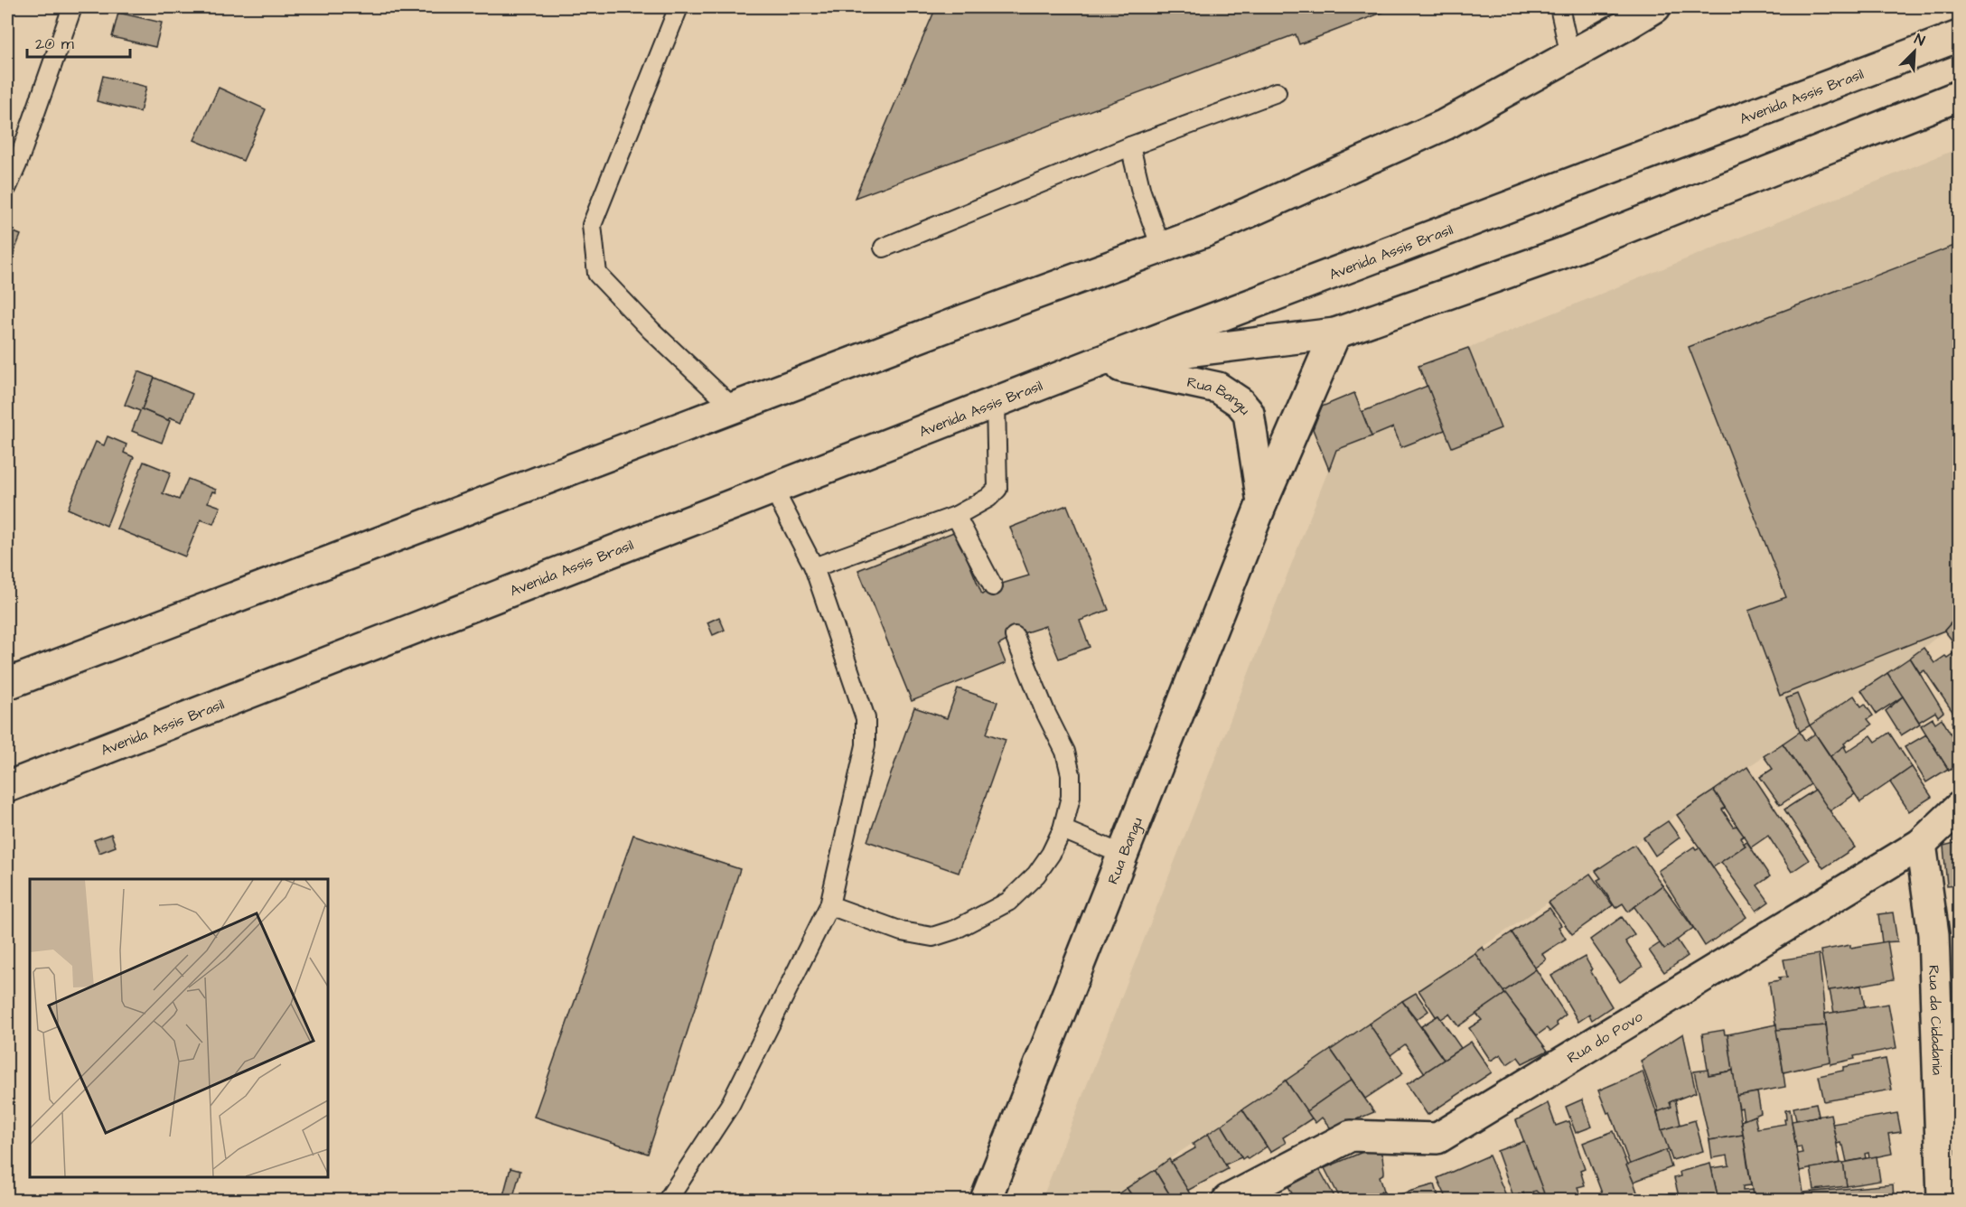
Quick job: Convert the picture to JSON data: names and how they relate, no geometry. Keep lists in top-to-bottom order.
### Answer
{
  "streets": {
    "main road": [
      "Avenida Assis Brasil",
      "Rua Bangu",
      "Rua da Cidadania",
      "Rua do Povo"
    ]
  },
  "crossings": [
    ["Avenida Assis Brasil", "Rua Bangu"],
    ["Rua da Cidadania", "Rua do Povo"]
  ],
  "scale_bar": "20 m",
  "north": "top right"
}
